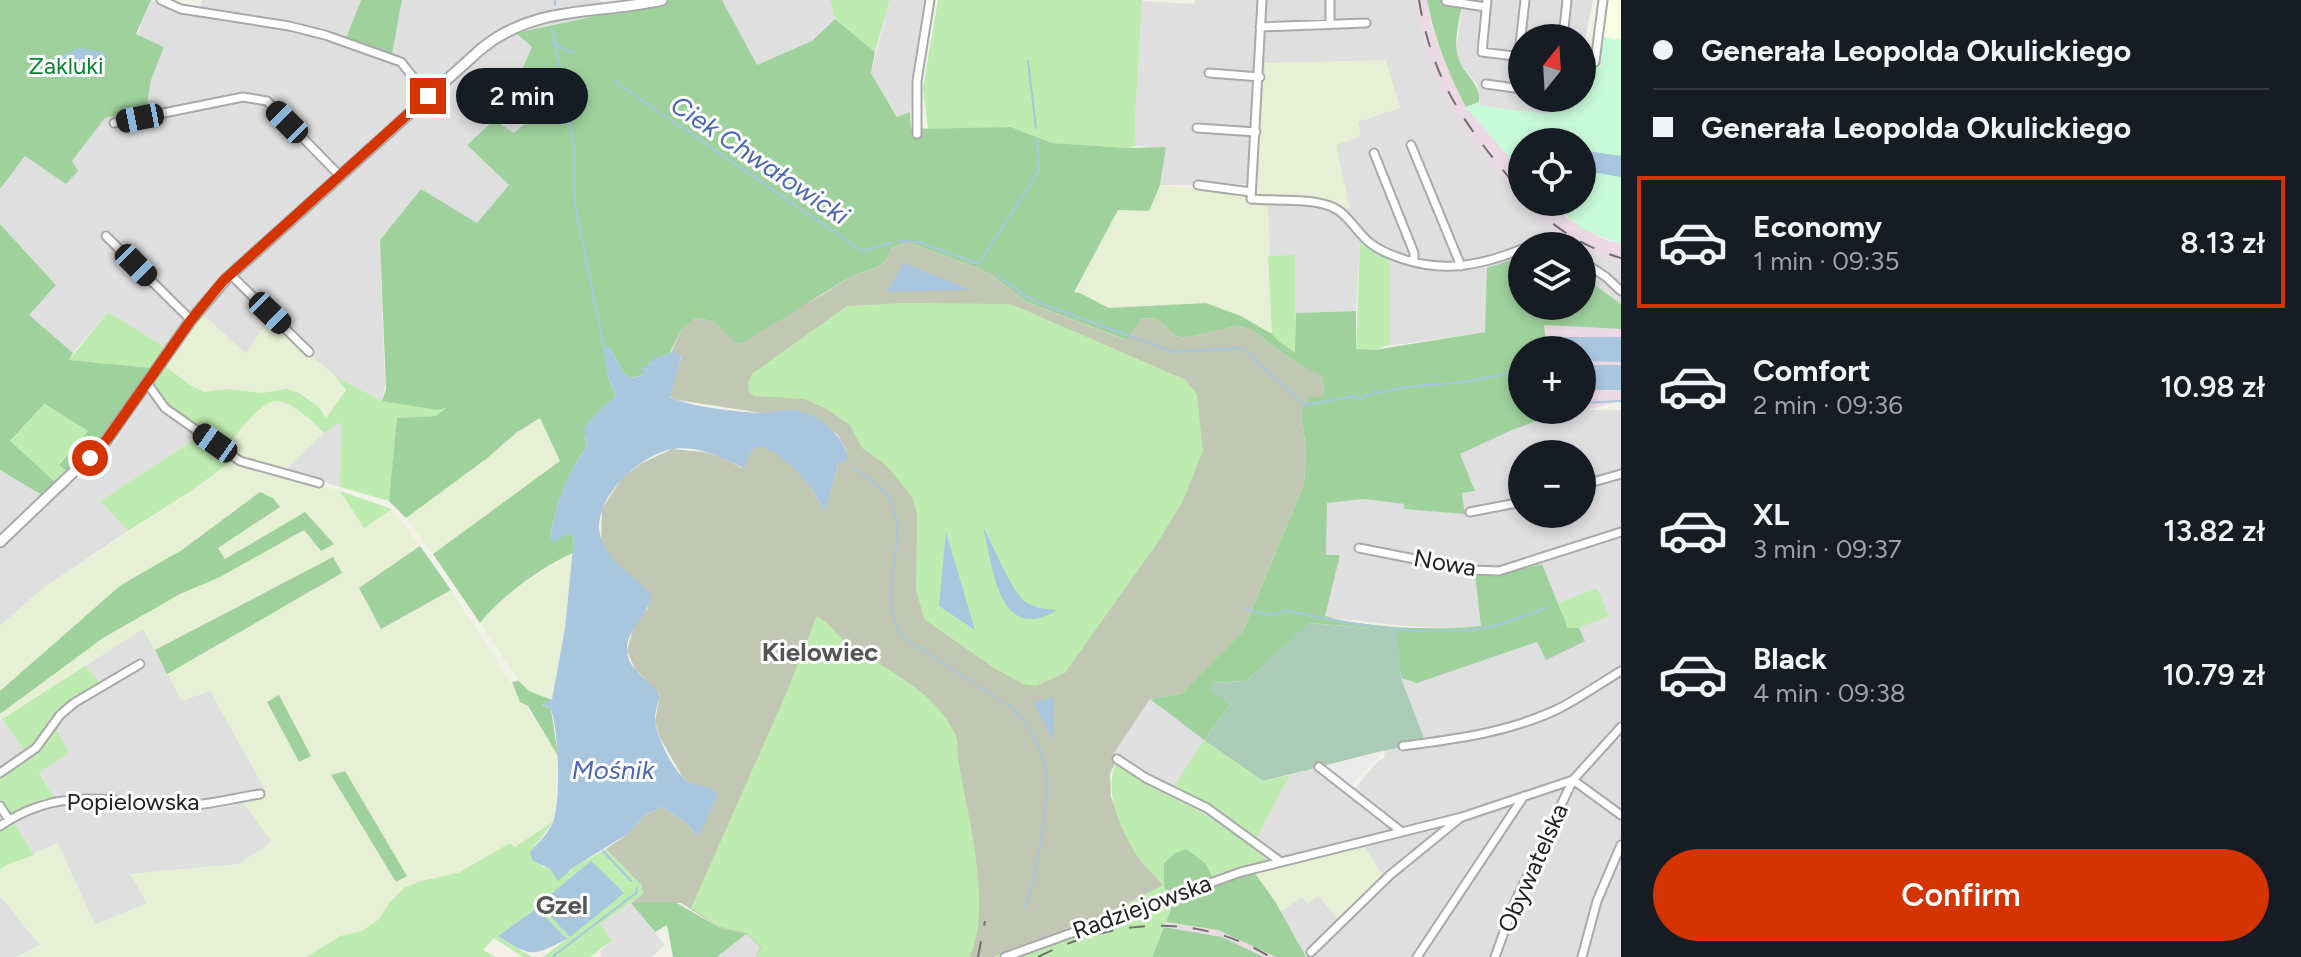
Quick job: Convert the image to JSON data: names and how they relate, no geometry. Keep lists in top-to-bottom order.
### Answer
{
  "streets": {
    "street": [
      "Nowa",
      "Popielowska",
      "Obywatelska",
      "Radziejowska"
    ]
  },
  "crossings": [
    ["Obywatelska", "Radziejowska"]
  ],
  "districts": ["Kielowiec", "Gzel"],
  "water": ["Ciek Chwałowicki", "Mośnik"],
  "parks": ["Zakluki"],
  "north": "top",
  "page": {
    "banner": ["Generała Leopolda Okulickiego", "Generała Leopolda Okulickiego"],
    "map_buttons": ["+", "−"],
    "bubble": "2 min",
    "list": [
      {
        "name": "Economy",
        "note": "1 min · 09:35",
        "value": "8.13 zł"
      },
      {
        "name": "Comfort",
        "note": "2 min · 09:36",
        "value": "10.98 zł"
      },
      {
        "name": "XL",
        "note": "3 min · 09:37",
        "value": "13.82 zł"
      },
      {
        "name": "Black",
        "note": "4 min · 09:38",
        "value": "10.79 zł"
      }
    ],
    "buttons": "Confirm"
  }
}
